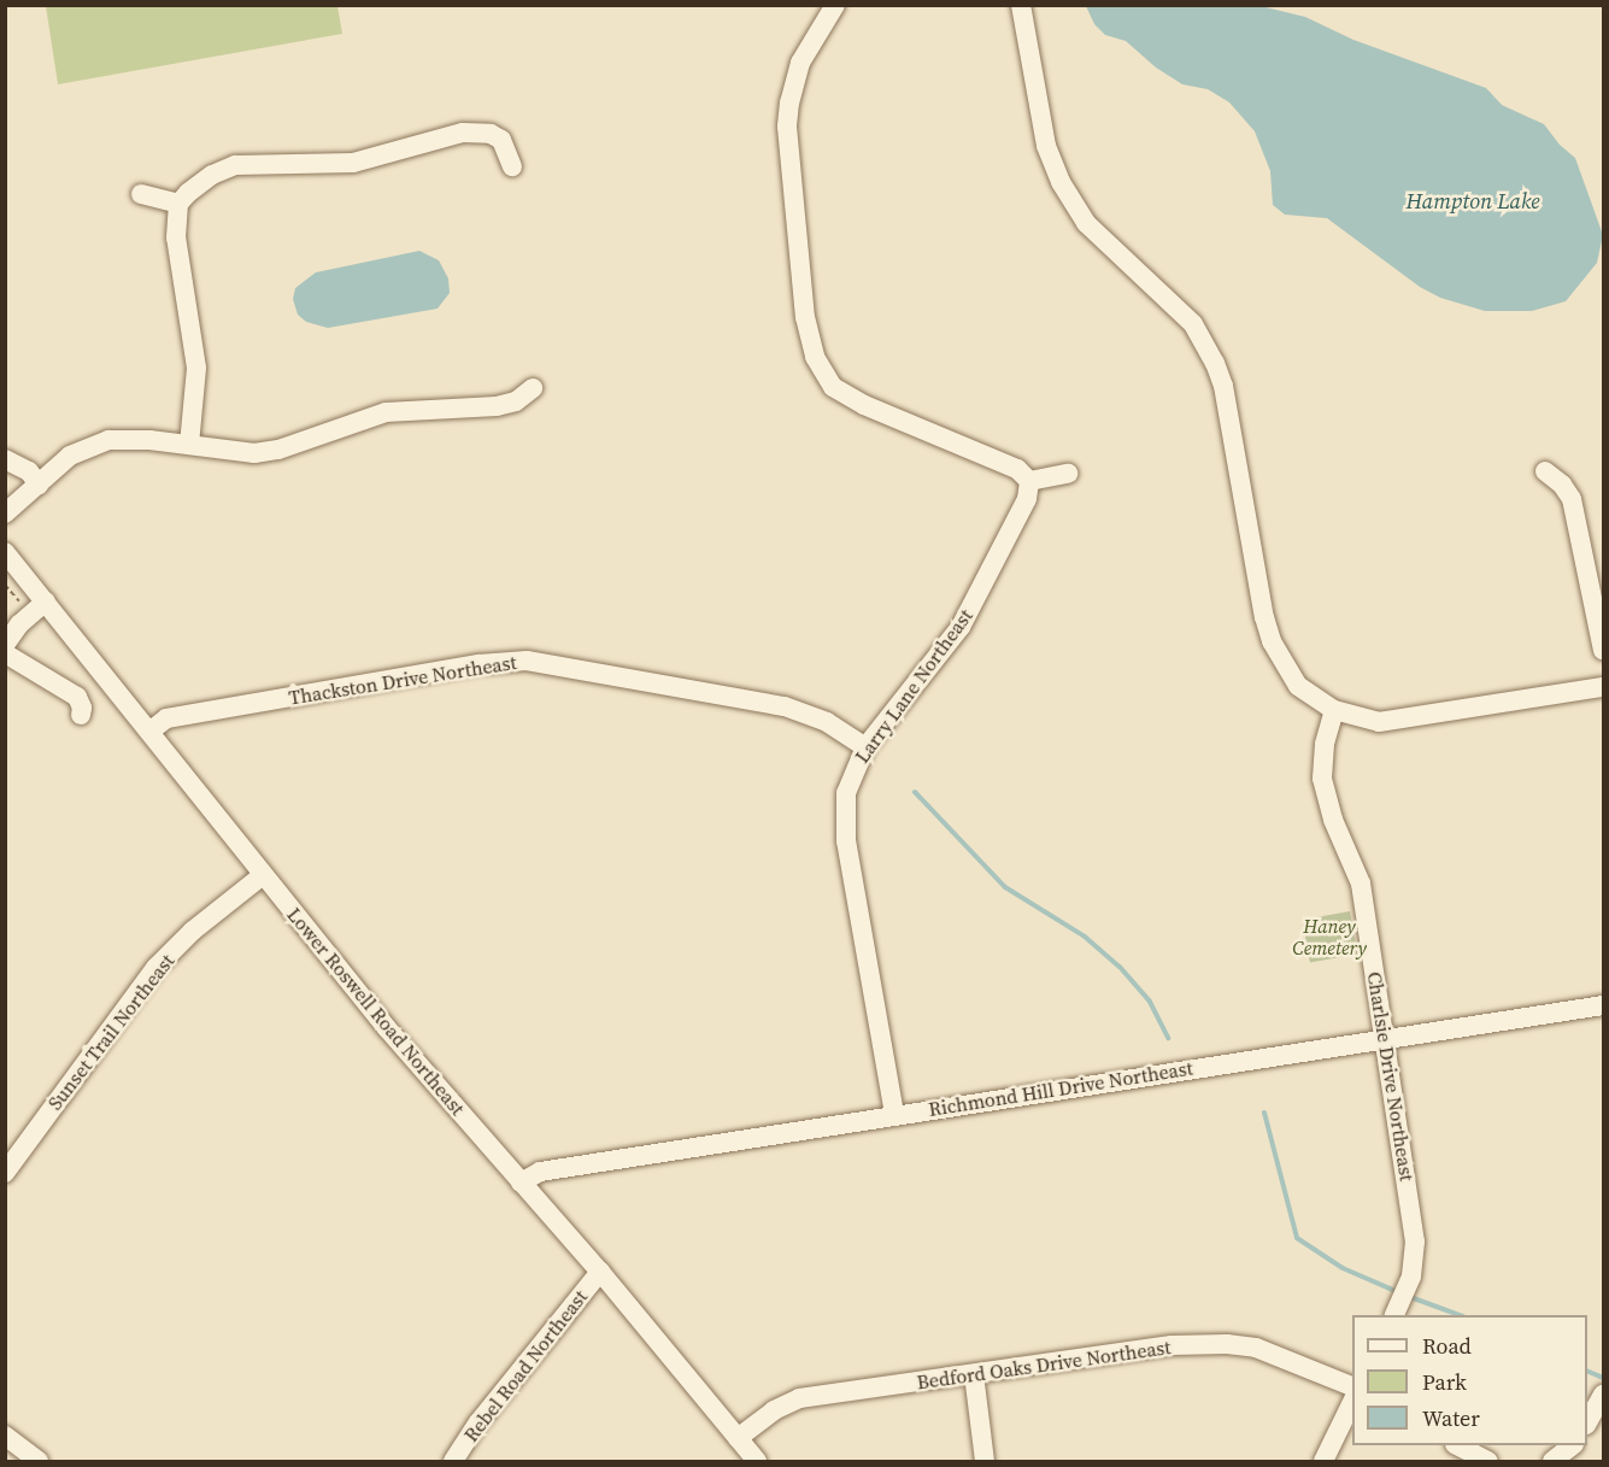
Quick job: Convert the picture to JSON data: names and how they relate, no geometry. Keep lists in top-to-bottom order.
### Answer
{
  "streets": {
    "street": [
      "Thackston Drive Northeast",
      "Larry Lane Northeast",
      "Lower Roswell Road Northeast",
      "Sunset Trail Northeast",
      "Charlsie Drive Northeast",
      "Richmond Hill Drive Northeast",
      "Bedford Oaks Drive Northeast",
      "Rebel Road Northeast"
    ]
  },
  "crossings": [
    ["Thackston Drive Northeast", "Larry Lane Northeast"],
    ["Thackston Drive Northeast", "Lower Roswell Road Northeast"],
    ["Larry Lane Northeast", "Richmond Hill Drive Northeast"],
    ["Lower Roswell Road Northeast", "Sunset Trail Northeast"],
    ["Lower Roswell Road Northeast", "Richmond Hill Drive Northeast"],
    ["Lower Roswell Road Northeast", "Bedford Oaks Drive Northeast"],
    ["Lower Roswell Road Northeast", "Rebel Road Northeast"],
    ["Charlsie Drive Northeast", "Richmond Hill Drive Northeast"]
  ],
  "water": ["Hampton Lake"],
  "parks": ["Haney Cemetery"],
  "legend": ["Road", "Park", "Water"]
}
